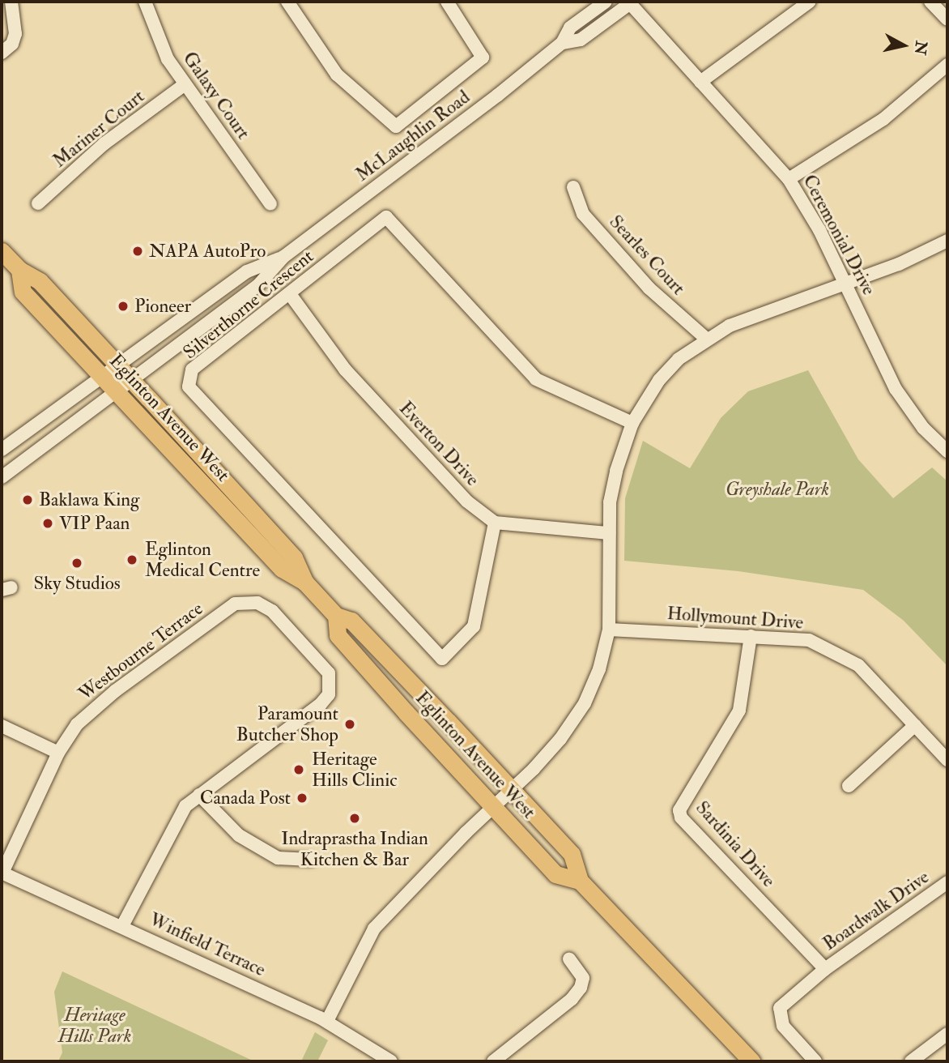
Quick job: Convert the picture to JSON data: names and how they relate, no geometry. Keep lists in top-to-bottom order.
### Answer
{
  "streets": {
    "main road": ["Eglinton Avenue West"],
    "street": [
      "Galaxy Court",
      "Mariner Court",
      "McLaughlin Road",
      "Ceremonial Drive",
      "Searles Court",
      "Silverthorne Crescent",
      "Everton Drive",
      "Hollymount Drive",
      "Westbourne Terrace",
      "Sardinia Drive",
      "Boardwalk Drive",
      "Winfield Terrace"
    ]
  },
  "crossings": [
    ["Galaxy Court", "Mariner Court"],
    ["McLaughlin Road", "Ceremonial Drive"],
    ["McLaughlin Road", "Eglinton Avenue West"],
    ["Silverthorne Crescent", "Everton Drive"],
    ["Hollymount Drive", "Sardinia Drive"],
    ["Westbourne Terrace", "Winfield Terrace"],
    ["Sardinia Drive", "Boardwalk Drive"]
  ],
  "parks": ["Greyshale Park", "Heritage Hills Park"],
  "places": [
    "NAPA AutoPro",
    "Pioneer",
    "Baklawa King",
    "VIP Paan",
    "Eglinton Medical Centre",
    "Sky Studios",
    "Paramount Butcher Shop",
    "Heritage Hills Clinic",
    "Canada Post",
    "Indraprastha Indian Kitchen & Bar"
  ],
  "north": "right"
}
